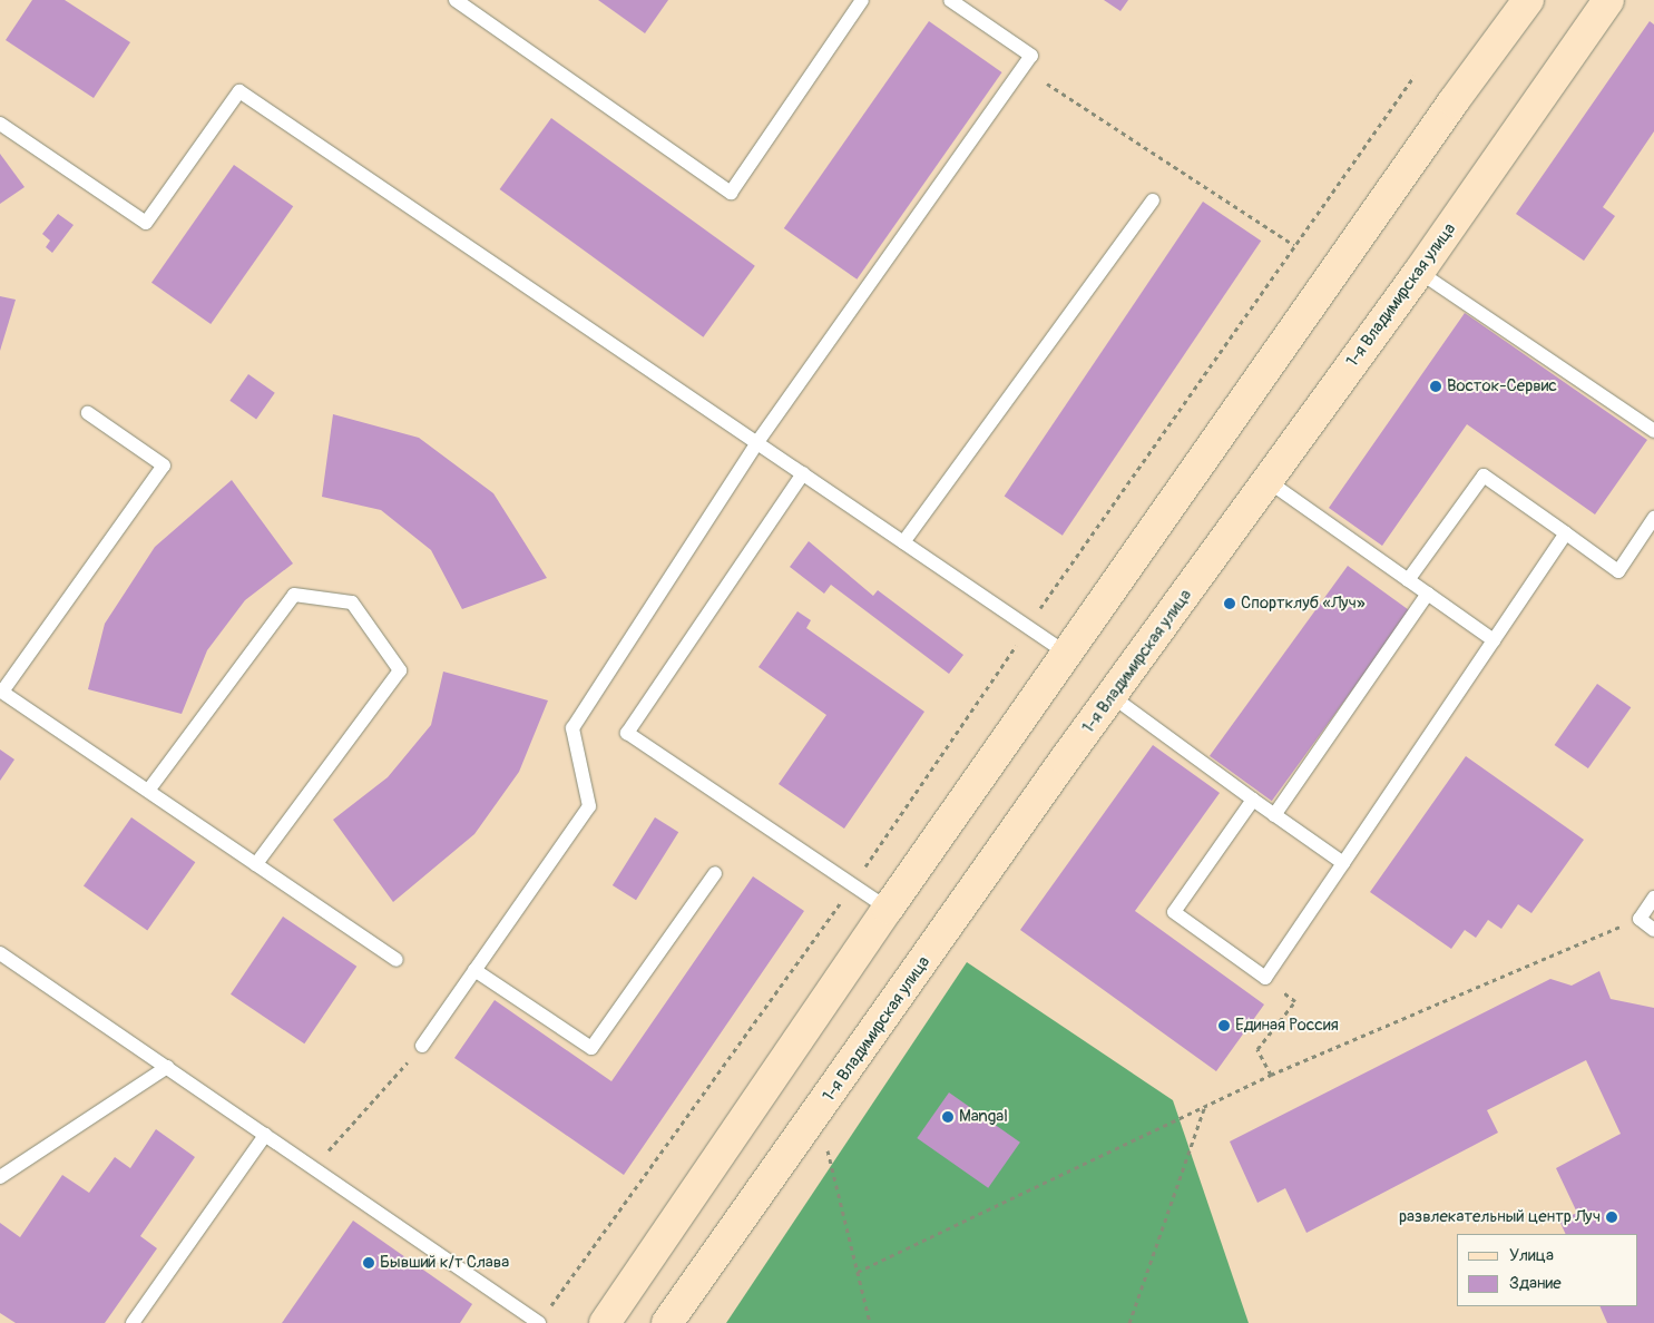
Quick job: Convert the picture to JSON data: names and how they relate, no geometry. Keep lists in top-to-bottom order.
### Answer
{
  "streets": {
    "main road": ["1-я Владимирская улица"]
  },
  "places": [
    "Восток-Сервис",
    "Спортклуб «Луч»",
    "Единая Россия",
    "Mangal",
    "развлекательный центр Луч",
    "Бывший к/т Слава"
  ],
  "legend": ["Улица", "Здание"]
}
